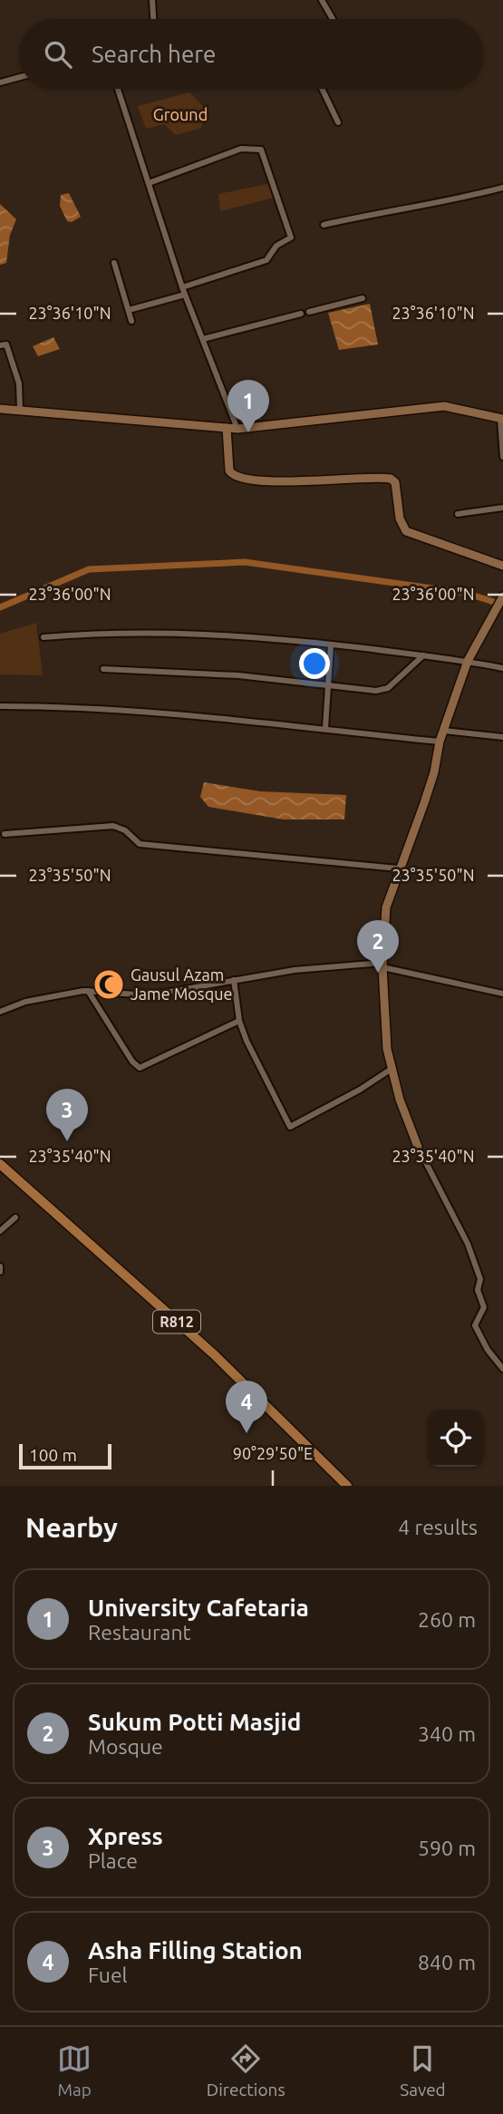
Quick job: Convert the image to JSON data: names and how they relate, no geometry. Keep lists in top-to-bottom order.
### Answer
{
  "streets": {
    "main road": ["R812"]
  },
  "parks": ["Ground"],
  "places": {
    "mosque": ["Gausul Azam Jame Mosque"]
  },
  "scale_bar": "100 m",
  "page": {
    "search": "Search here",
    "pins": [
      "1",
      "2",
      "3",
      "4"
    ],
    "scale": "100 m",
    "heading": ["Nearby", "4 results"],
    "list": [
      {
        "mark": "1",
        "name": "University Cafetaria",
        "note": "Restaurant",
        "value": "260 m"
      },
      {
        "mark": "2",
        "name": "Sukum Potti Masjid",
        "note": "Mosque",
        "value": "340 m"
      },
      {
        "mark": "3",
        "name": "Xpress",
        "note": "Place",
        "value": "590 m"
      },
      {
        "mark": "4",
        "name": "Asha Filling Station",
        "note": "Fuel",
        "value": "840 m"
      }
    ],
    "nav": ["Map", "Directions", "Saved"]
  },
  "coordinates": [
    "23°36'10\"N",
    "23°36'00\"N",
    "23°35'50\"N",
    "23°35'40\"N",
    "90°29'50\"E"
  ]
}
